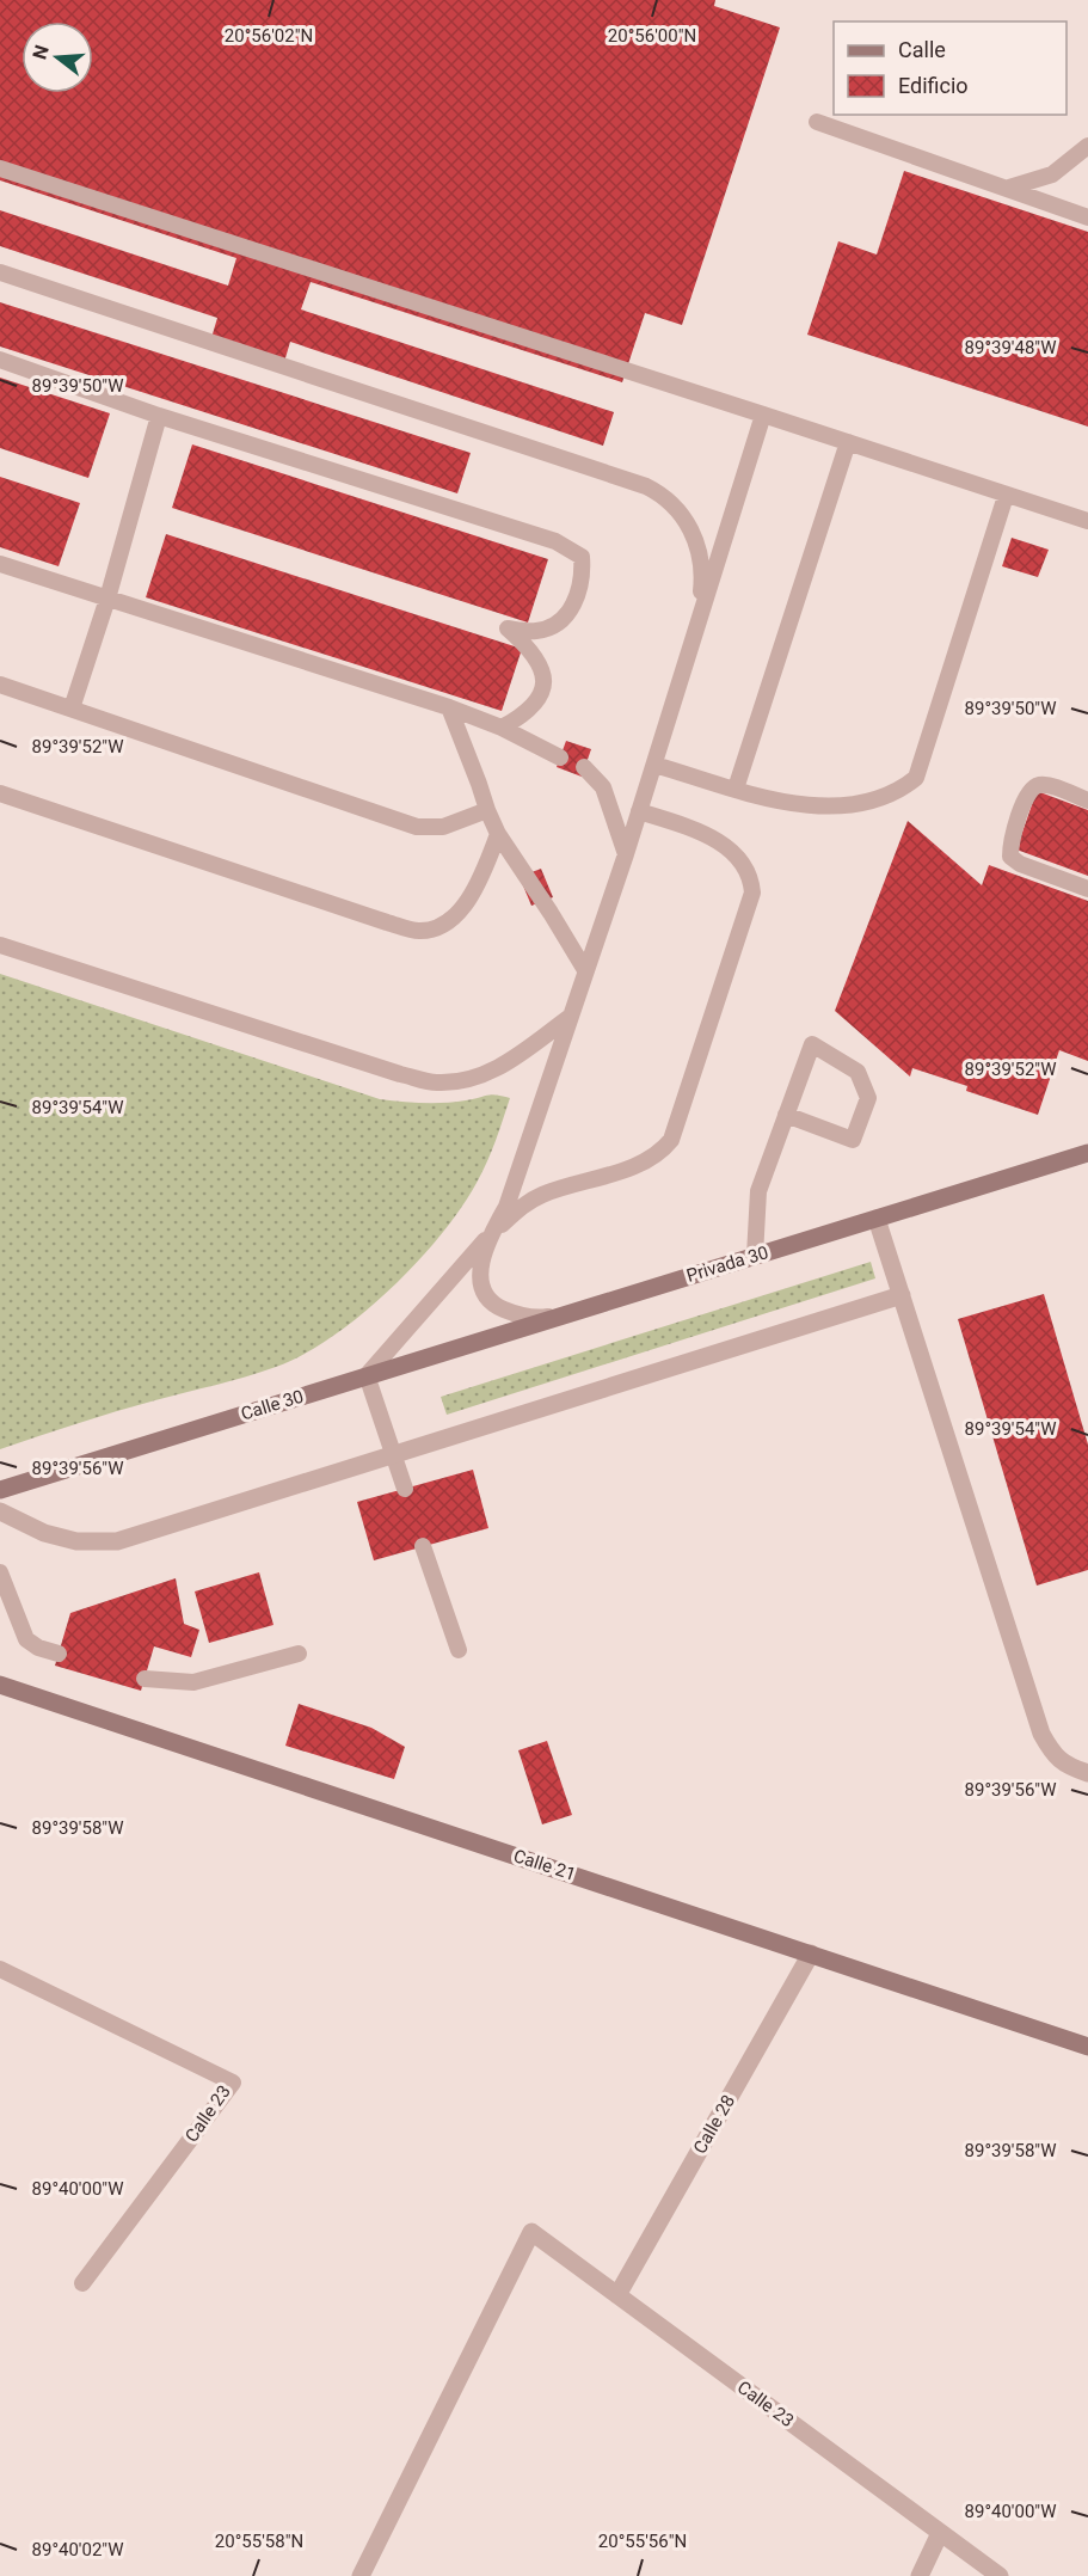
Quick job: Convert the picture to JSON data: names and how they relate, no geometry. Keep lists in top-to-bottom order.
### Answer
{
  "streets": {
    "street": [
      "Privada 30",
      "Calle 30",
      "Calle 21",
      "Calle 23",
      "Calle 28"
    ]
  },
  "crossings": [
    ["Privada 30", "Calle 30"],
    ["Calle 21", "Calle 28"],
    ["Calle 23", "Calle 28"]
  ],
  "legend": ["Calle", "Edificio"],
  "north": "left",
  "coordinates": [
    "20°56'02\"N",
    "20°56'00\"N",
    "89°39'48\"W",
    "89°39'50\"W",
    "89°39'52\"W",
    "89°39'54\"W",
    "89°39'56\"W",
    "89°39'58\"W",
    "89°40'00\"W",
    "20°55'58\"N",
    "20°55'56\"N",
    "89°40'02\"W"
  ]
}
